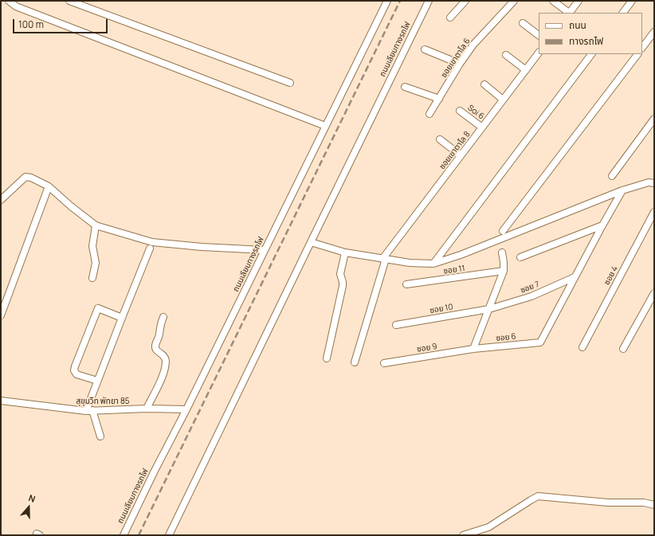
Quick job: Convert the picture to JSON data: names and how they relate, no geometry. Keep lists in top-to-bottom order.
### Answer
{
  "streets": {
    "street": [
      "ถนนเลียบทางรถไฟ",
      "ซอยเขาตาโล 6",
      "Soi 6",
      "ซอยเขาตาโล 8",
      "ซอย 11",
      "ซอย 4",
      "ซอย 7",
      "ซอย 10",
      "ซอย 6",
      "ซอย 9",
      "สุขุมวิท พัทยา 85"
    ]
  },
  "crossings": [
    ["ถนนเลียบทางรถไฟ", "สุขุมวิท พัทยา 85"],
    ["Soi 6", "ซอยเขาตาโล 8"],
    ["ซอย 7", "ซอย 10"],
    ["ซอย 7", "ซอย 6"],
    ["ซอย 6", "ซอย 9"]
  ],
  "legend": ["ถนน", "ทางรถไฟ"],
  "scale_bar": "100 m",
  "north": "top"
}
